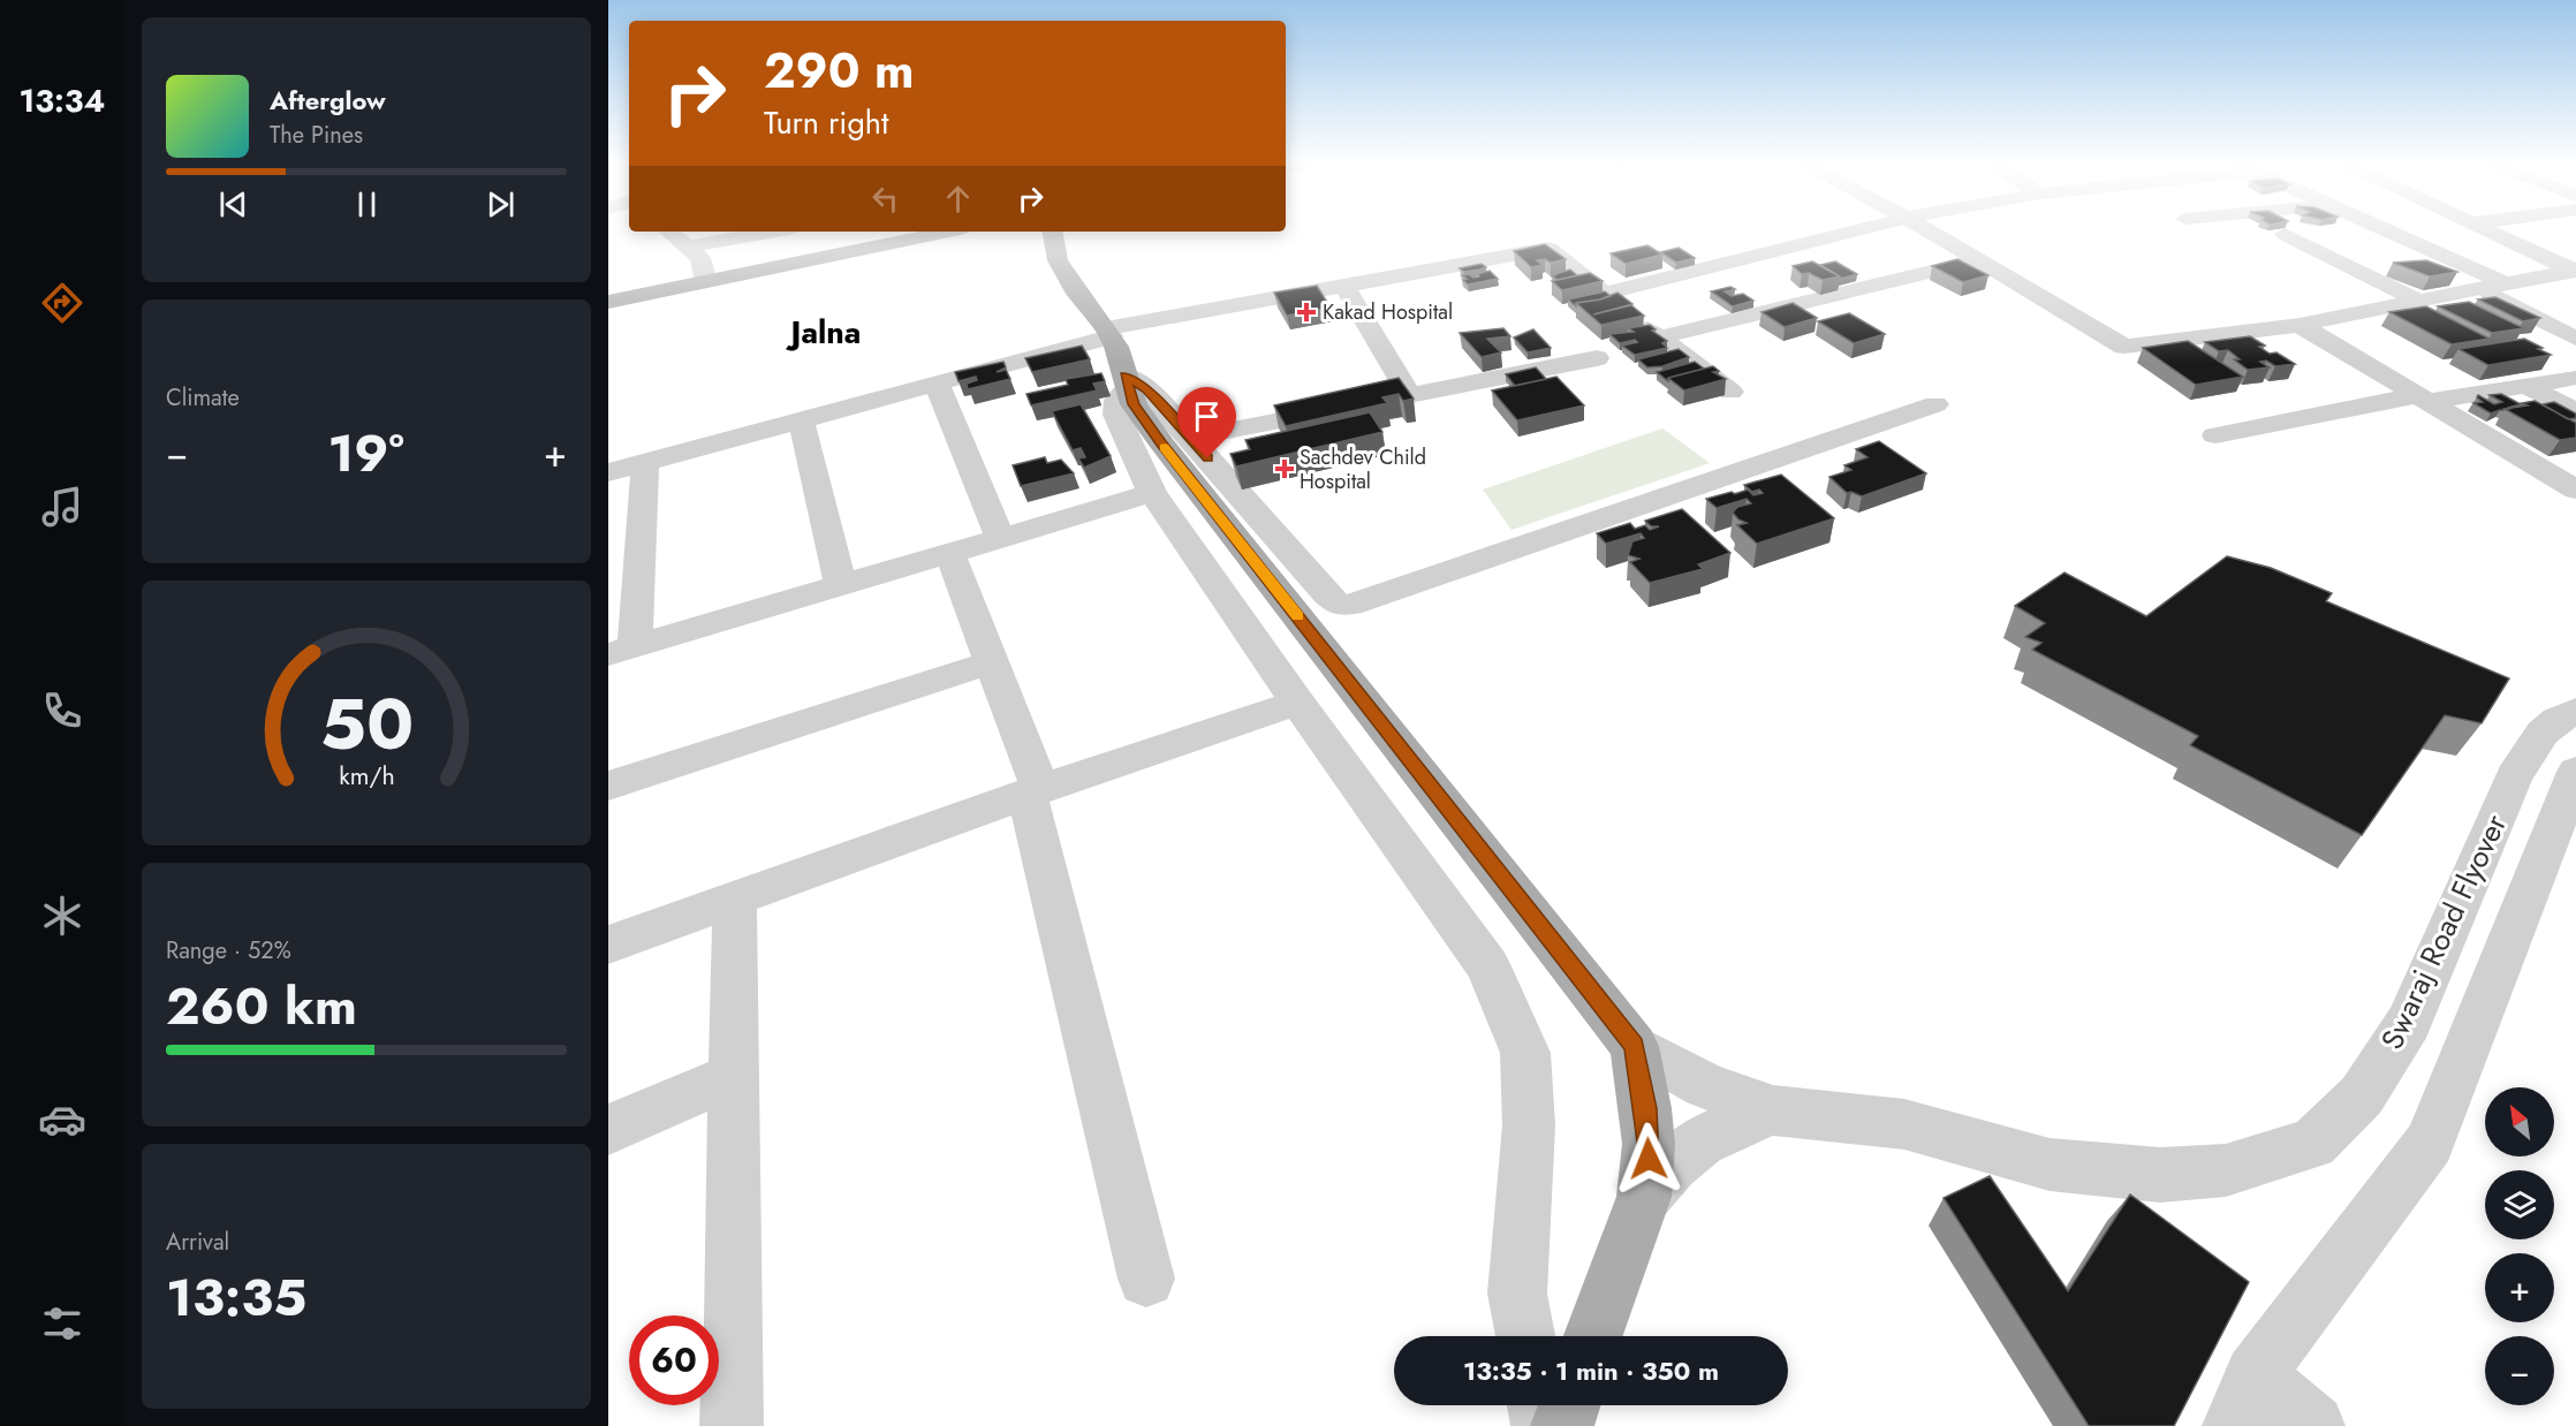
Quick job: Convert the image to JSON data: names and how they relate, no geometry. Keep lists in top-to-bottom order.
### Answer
{
  "streets": {
    "street": ["Swaraj Road Flyover"]
  },
  "districts": ["Jalna"],
  "places": {
    "health": ["Kakad Hospital", "Sachdev Child Hospital"]
  },
  "north": "top left",
  "page": {
    "tabs": "13:34",
    "turn": ["290 m", "Turn right"],
    "song": ["Afterglow", "The Pines"],
    "tile": [
      "Climate",
      ["Range · 52%", "260 km"],
      ["Arrival", "13:35"]
    ],
    "heat": ["−", "19°", "+"],
    "map_buttons": ["+", "−"],
    "limit": "60",
    "trip": "13:35 · 1 min · 350 m",
    "gauge": ["50", "km/h"]
  }
}
